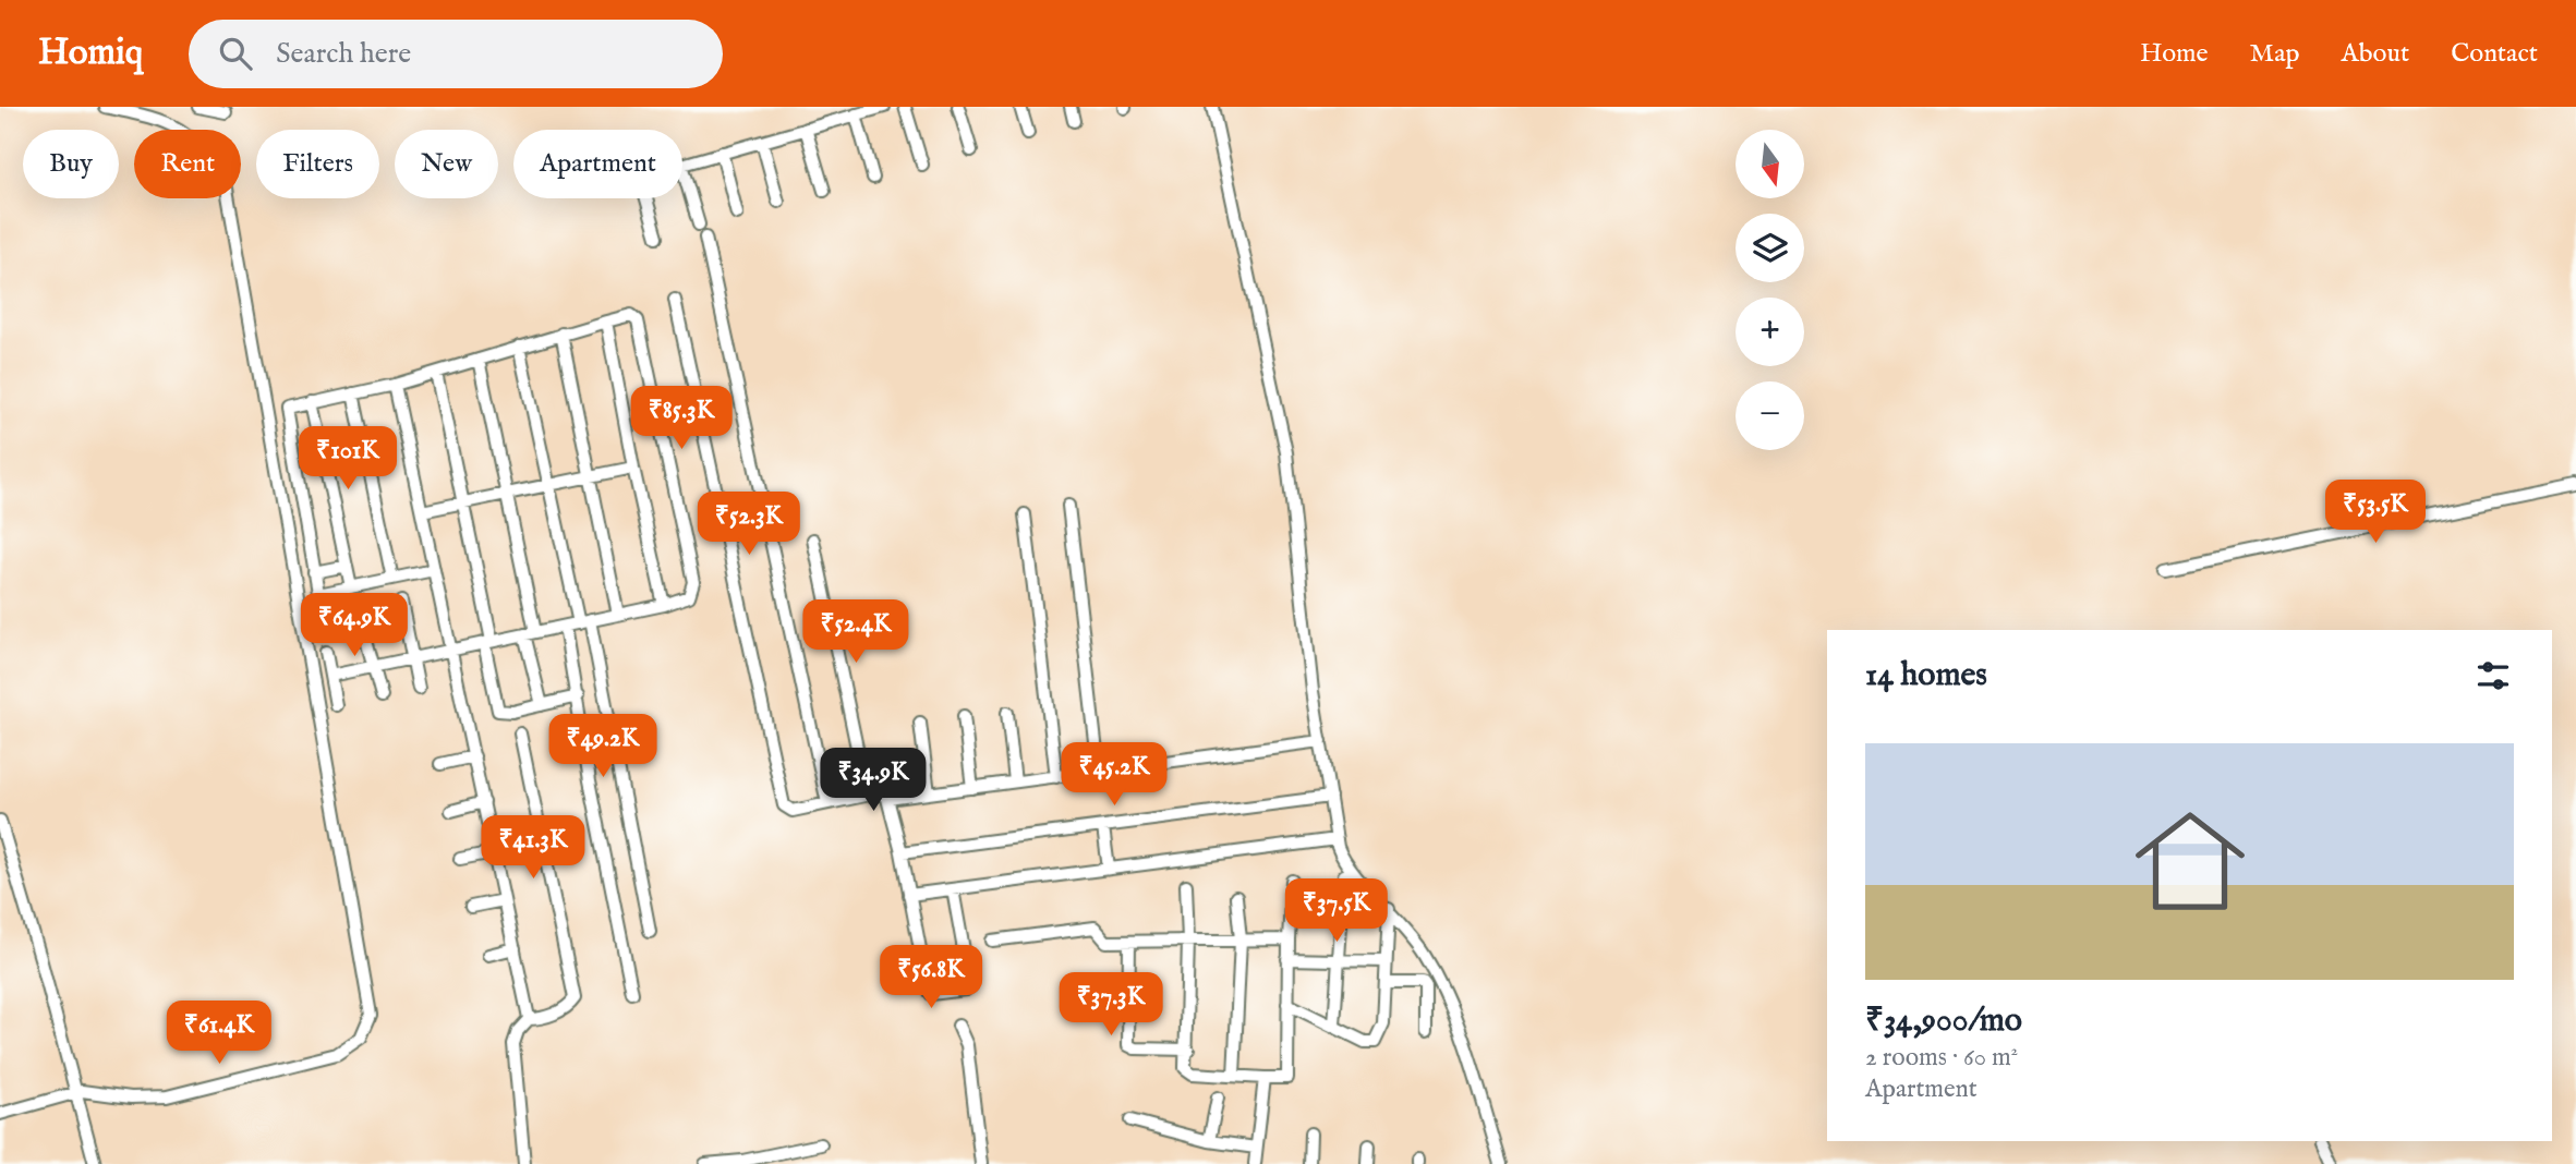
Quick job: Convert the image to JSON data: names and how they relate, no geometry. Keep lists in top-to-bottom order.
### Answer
{
  "north": "bottom",
  "page": {
    "header": "Homiq",
    "search": "Search here",
    "nav": [
      "Home",
      "Map",
      "About",
      "Contact"
    ],
    "map_buttons": ["+", "−"],
    "chip": [
      "Buy",
      "Rent",
      "Filters",
      "New",
      "Apartment"
    ],
    "price": [
      "₹85.3K",
      "₹101K",
      "₹53.5K",
      "₹52.3K",
      "₹64.9K",
      "₹52.4K",
      "₹49.2K",
      "₹45.2K",
      "₹34.9K",
      "₹41.3K",
      "₹37.5K",
      "₹56.8K",
      "₹37.3K",
      "₹61.4K"
    ],
    "heading": "14 homes",
    "list": [
      {
        "name": "₹34,900/mo",
        "note": "2 rooms · 60 m² · Apartment"
      }
    ]
  }
}
